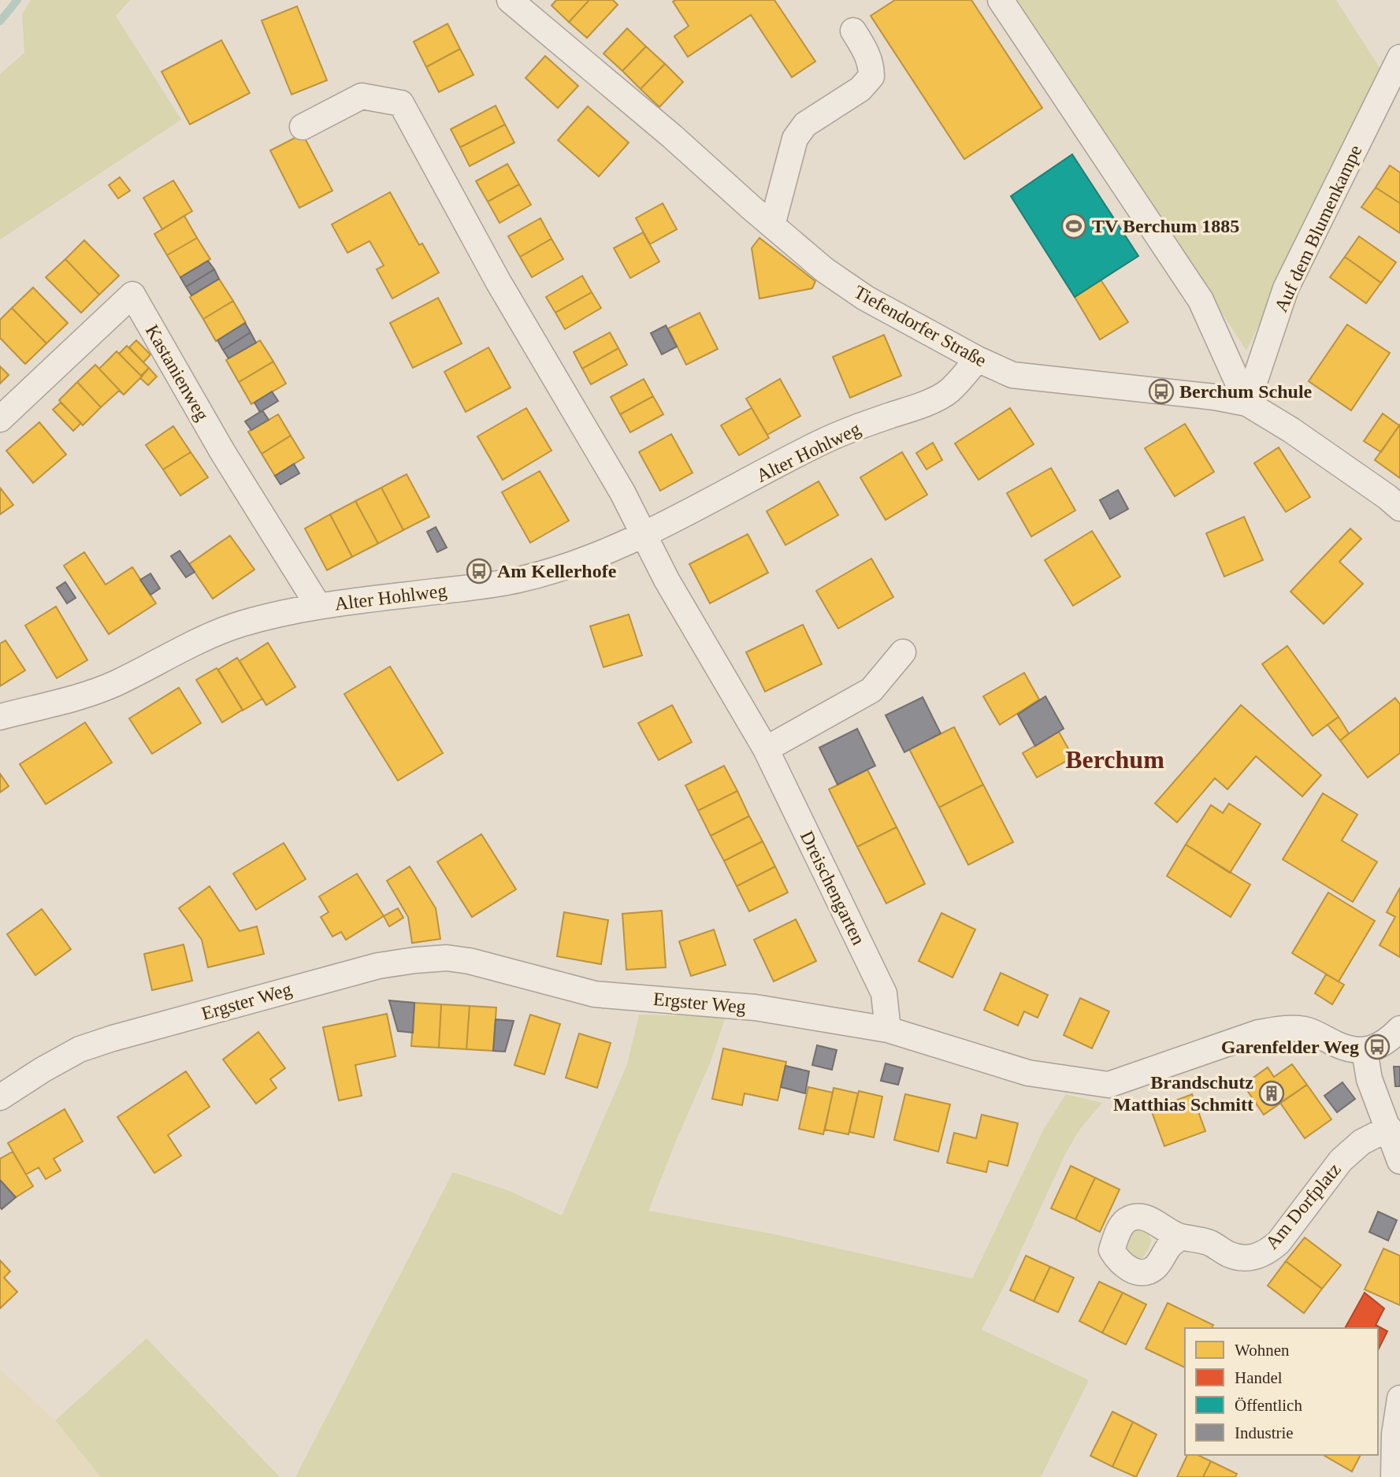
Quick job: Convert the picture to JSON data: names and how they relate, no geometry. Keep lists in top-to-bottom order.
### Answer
{
  "streets": {
    "street": [
      "Auf dem Blumenkampe",
      "Tiefendorfer Straße",
      "Kastanienweg",
      "Alter Hohlweg",
      "Dreischengarten",
      "Ergster Weg",
      "Am Dorfplatz"
    ]
  },
  "crossings": [
    ["Auf dem Blumenkampe", "Tiefendorfer Straße"],
    ["Tiefendorfer Straße", "Alter Hohlweg"],
    ["Kastanienweg", "Alter Hohlweg"],
    ["Alter Hohlweg", "Dreischengarten"],
    ["Dreischengarten", "Ergster Weg"]
  ],
  "districts": ["Berchum"],
  "places": {
    "sports": ["TV Berchum 1885"],
    "bus stop": ["Berchum Schule", "Am Kellerhofe", "Garenfelder Weg"],
    "building": ["Brandschutz Matthias Schmitt"]
  },
  "legend": [
    "Wohnen",
    "Handel",
    "Öffentlich",
    "Industrie"
  ]
}
